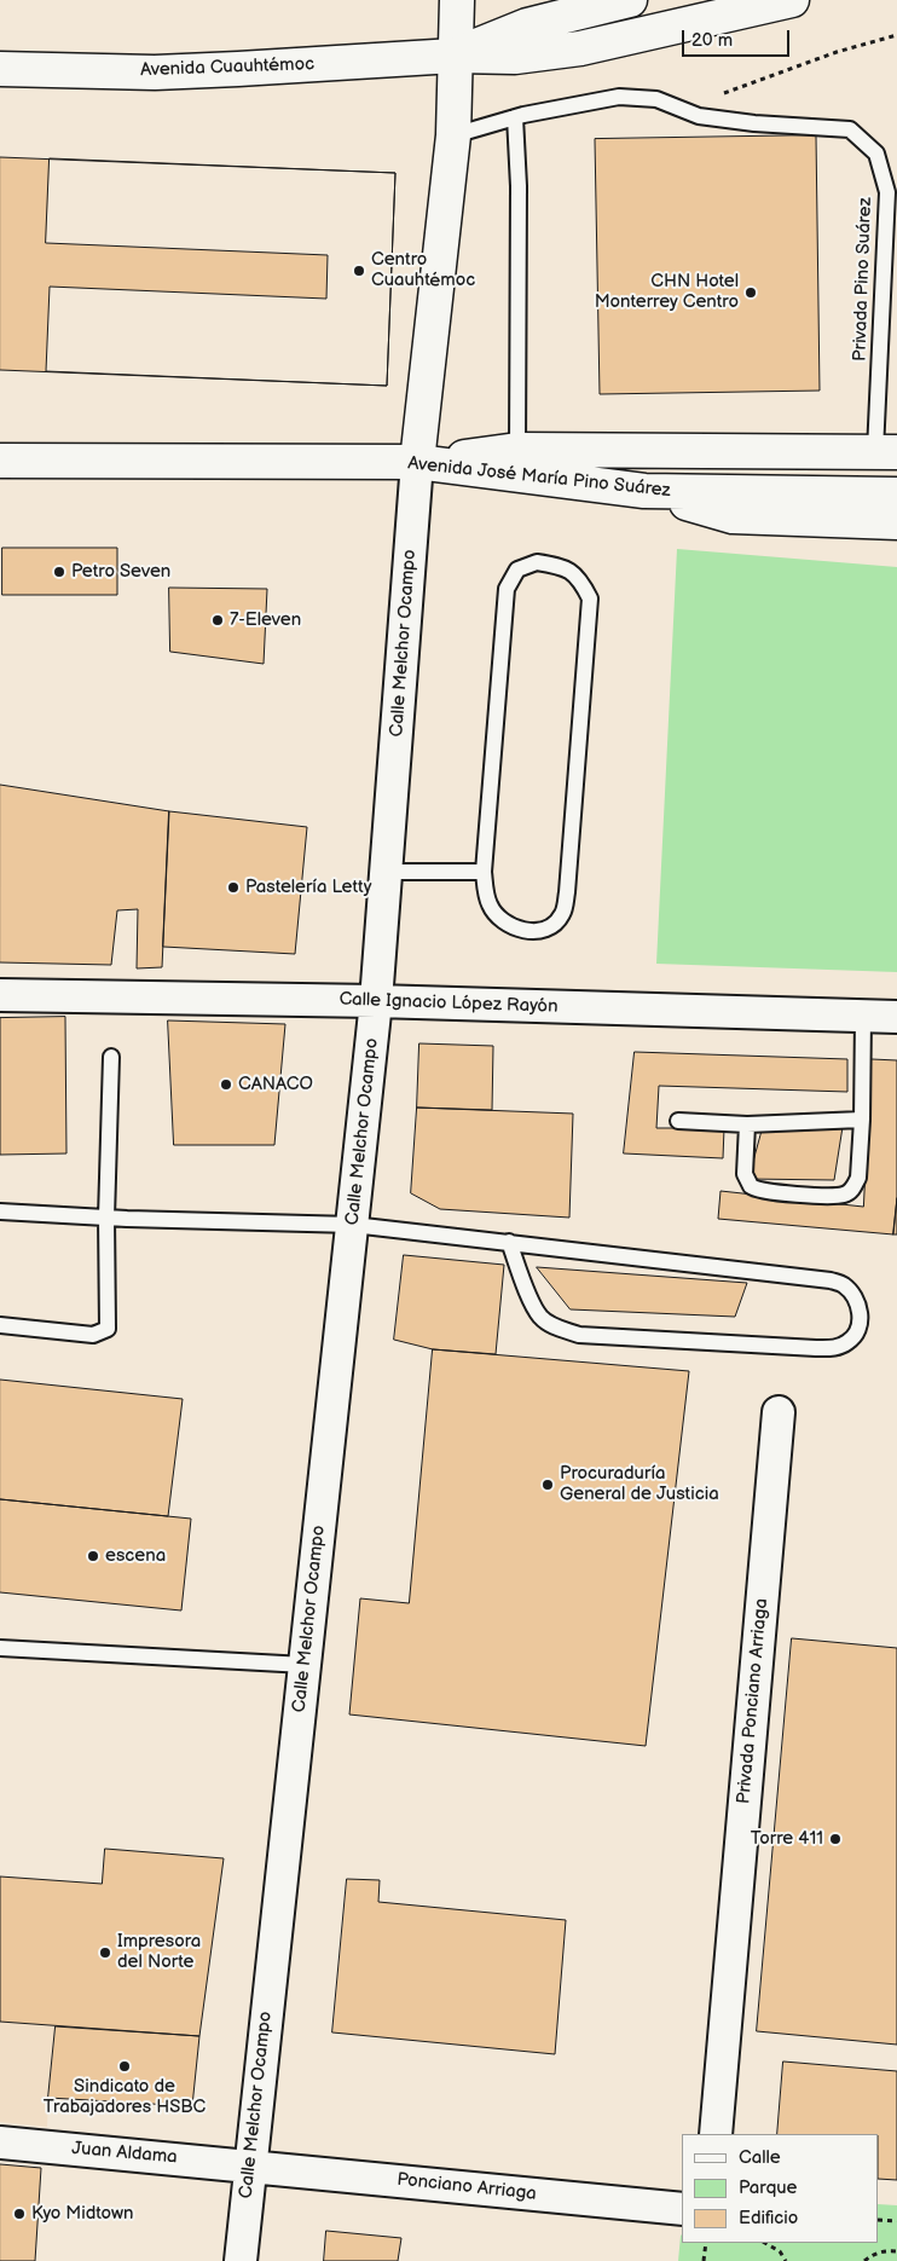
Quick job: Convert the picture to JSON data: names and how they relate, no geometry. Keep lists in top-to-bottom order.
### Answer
{
  "streets": {
    "main road": ["Avenida Cuauhtémoc", "Avenida José María Pino Suárez", "Calle Melchor Ocampo"],
    "street": [
      "Calle Ignacio López Rayón",
      "Privada Ponciano Arriaga",
      "Juan Aldama",
      "Ponciano Arriaga"
    ],
    "lane": ["Privada Pino Suárez"]
  },
  "crossings": [
    ["Avenida Cuauhtémoc", "Calle Melchor Ocampo"],
    ["Privada Pino Suárez", "Calle Melchor Ocampo"],
    ["Avenida José María Pino Suárez", "Calle Melchor Ocampo"],
    ["Calle Melchor Ocampo", "Calle Ignacio López Rayón"],
    ["Calle Melchor Ocampo", "Juan Aldama"],
    ["Calle Melchor Ocampo", "Ponciano Arriaga"],
    ["Juan Aldama", "Ponciano Arriaga"]
  ],
  "places": [
    "Centro Cuauhtémoc",
    "CHN Hotel Monterrey Centro",
    "Petro Seven",
    "7-Eleven",
    "Pastelería Letty",
    "CANACO",
    "Procuraduría General de Justicia",
    "escena",
    "Torre 411",
    "Impresora del Norte",
    "Sindicato de Trabajadores HSBC",
    "Kyo Midtown"
  ],
  "legend": ["Calle", "Parque", "Edificio"],
  "scale_bar": "20 m"
}
